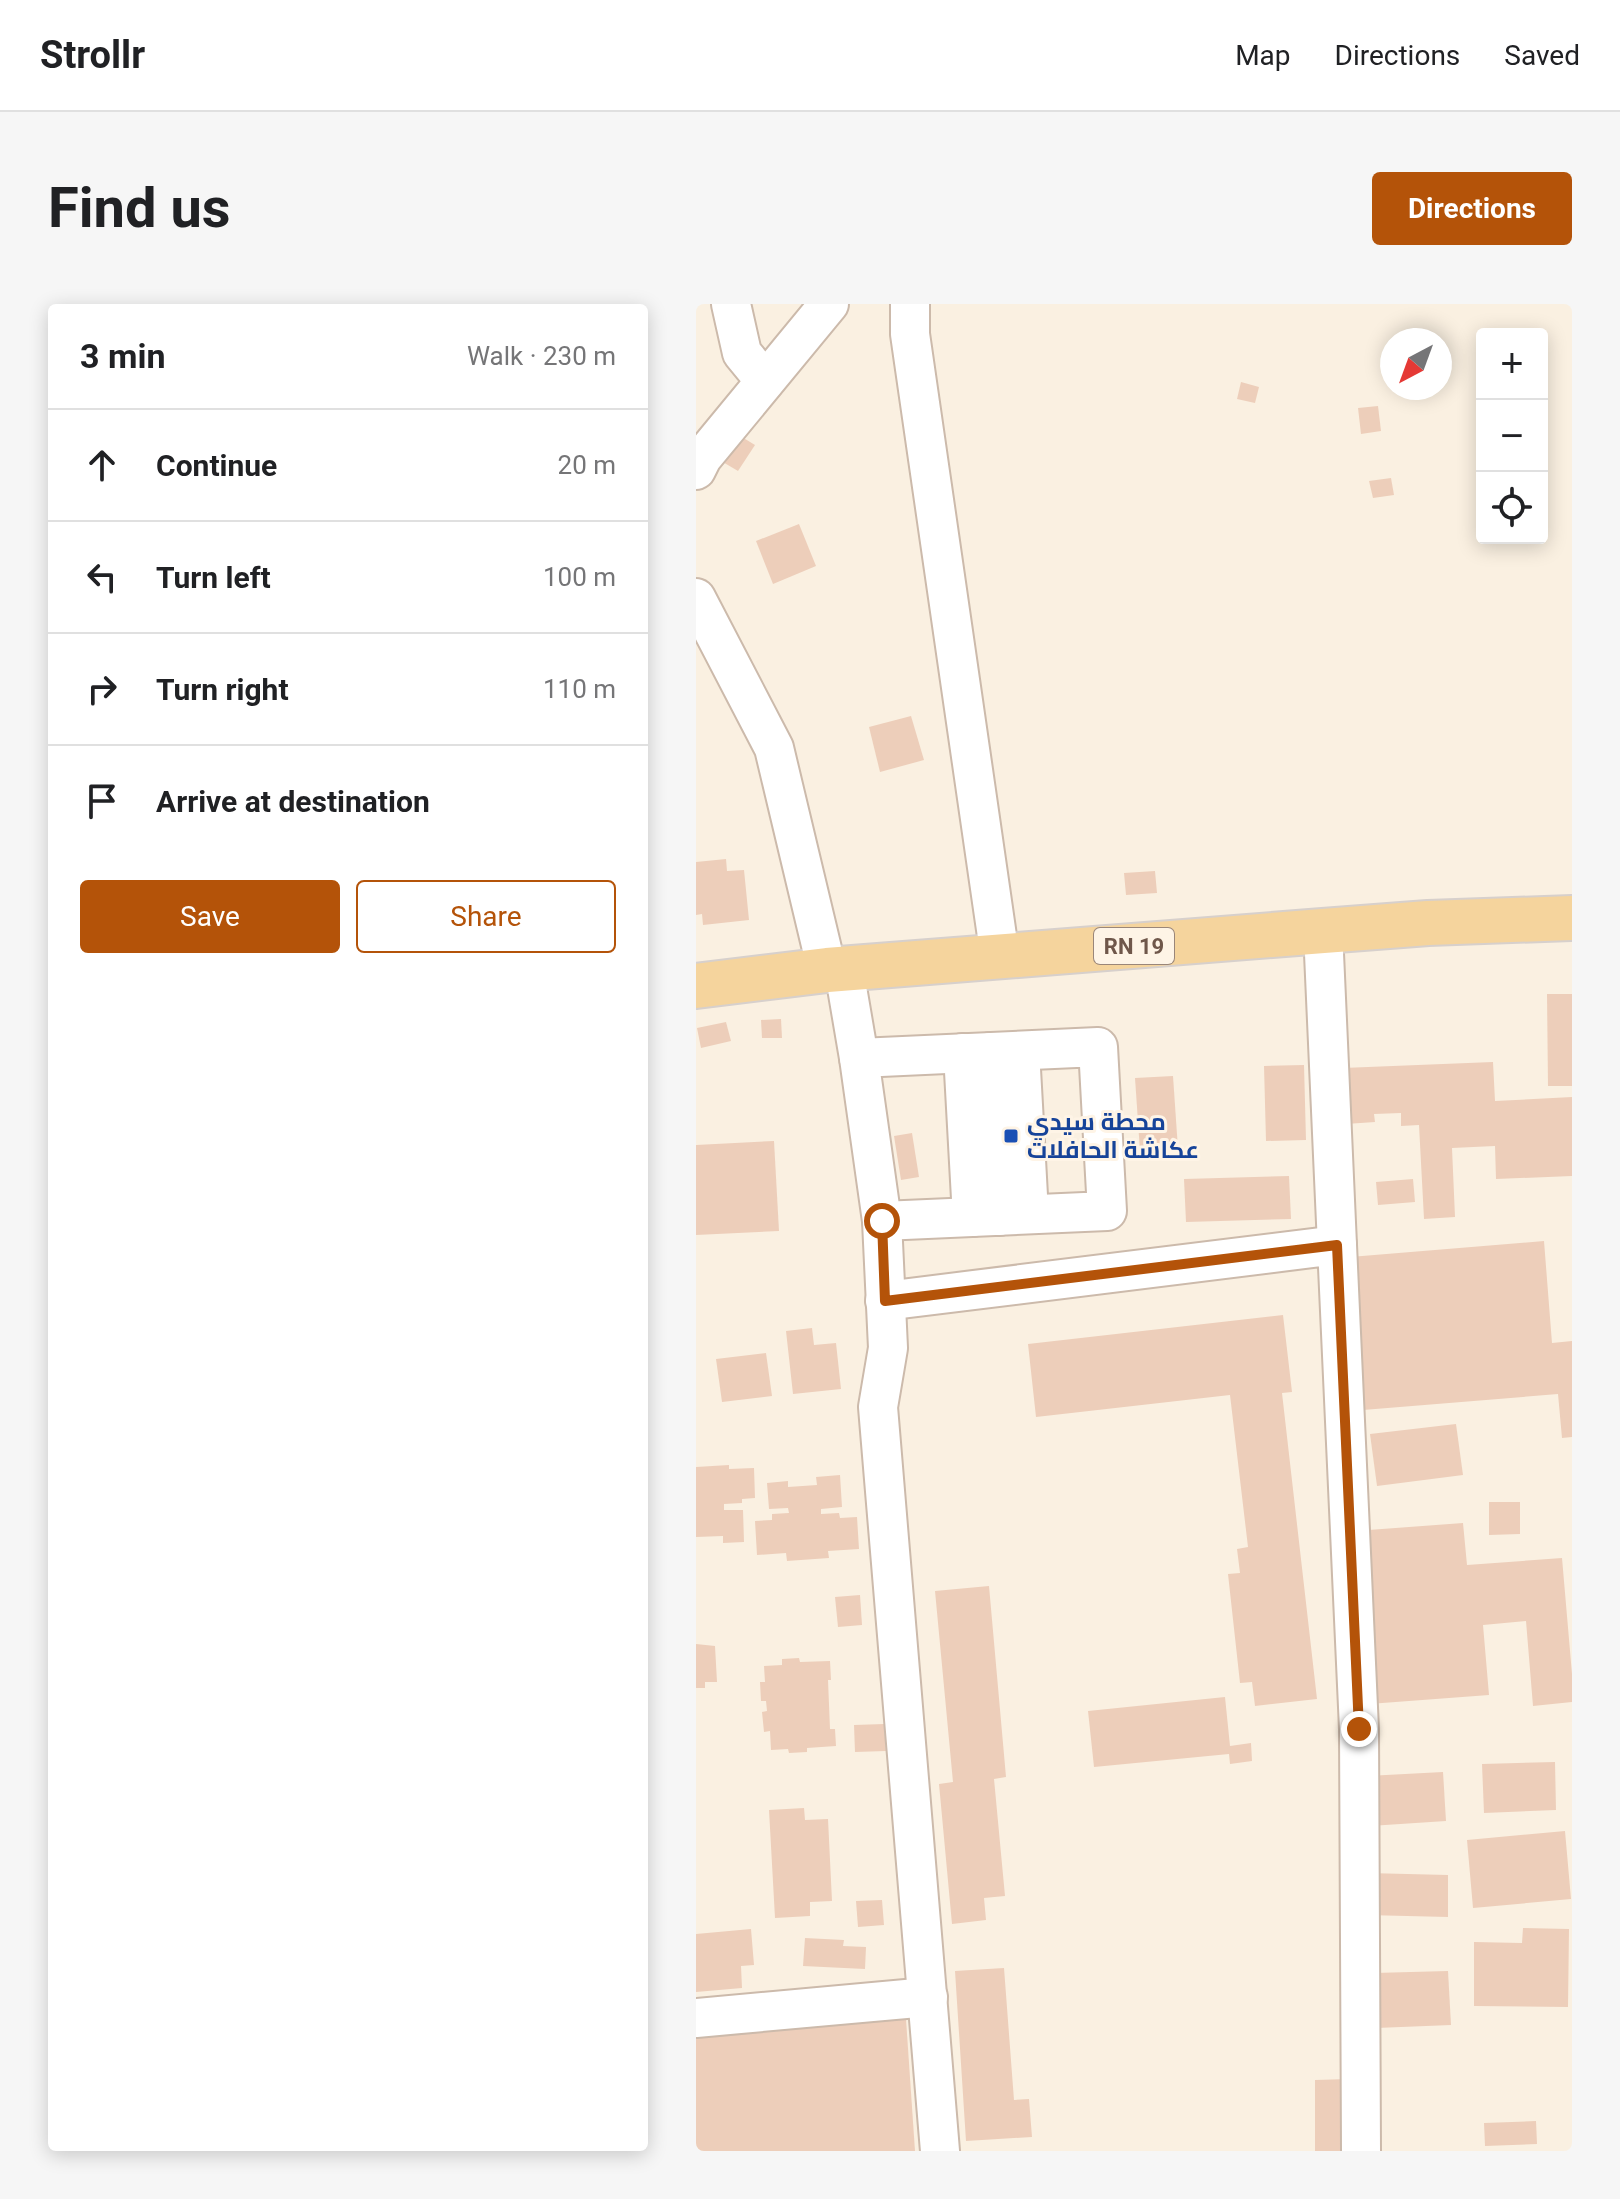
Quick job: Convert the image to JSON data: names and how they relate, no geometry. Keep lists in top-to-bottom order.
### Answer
{
  "streets": {
    "main road": ["RN 19"]
  },
  "places": {
    "transit": ["محطة سيدي عكاشة الحافلات"]
  },
  "north": "bottom left",
  "page": {
    "header": "Strollr",
    "nav": ["Map", "Directions", "Saved"],
    "buttons": [
      "Directions",
      ["Save", "Share"]
    ],
    "title": "Find us",
    "heading": ["3 min", "Walk · 230 m"],
    "map_buttons": ["+", "−"],
    "list": [
      ["Continue", "20 m"],
      ["Turn left", "100 m"],
      ["Turn right", "110 m"],
      "Arrive at destination"
    ]
  }
}
